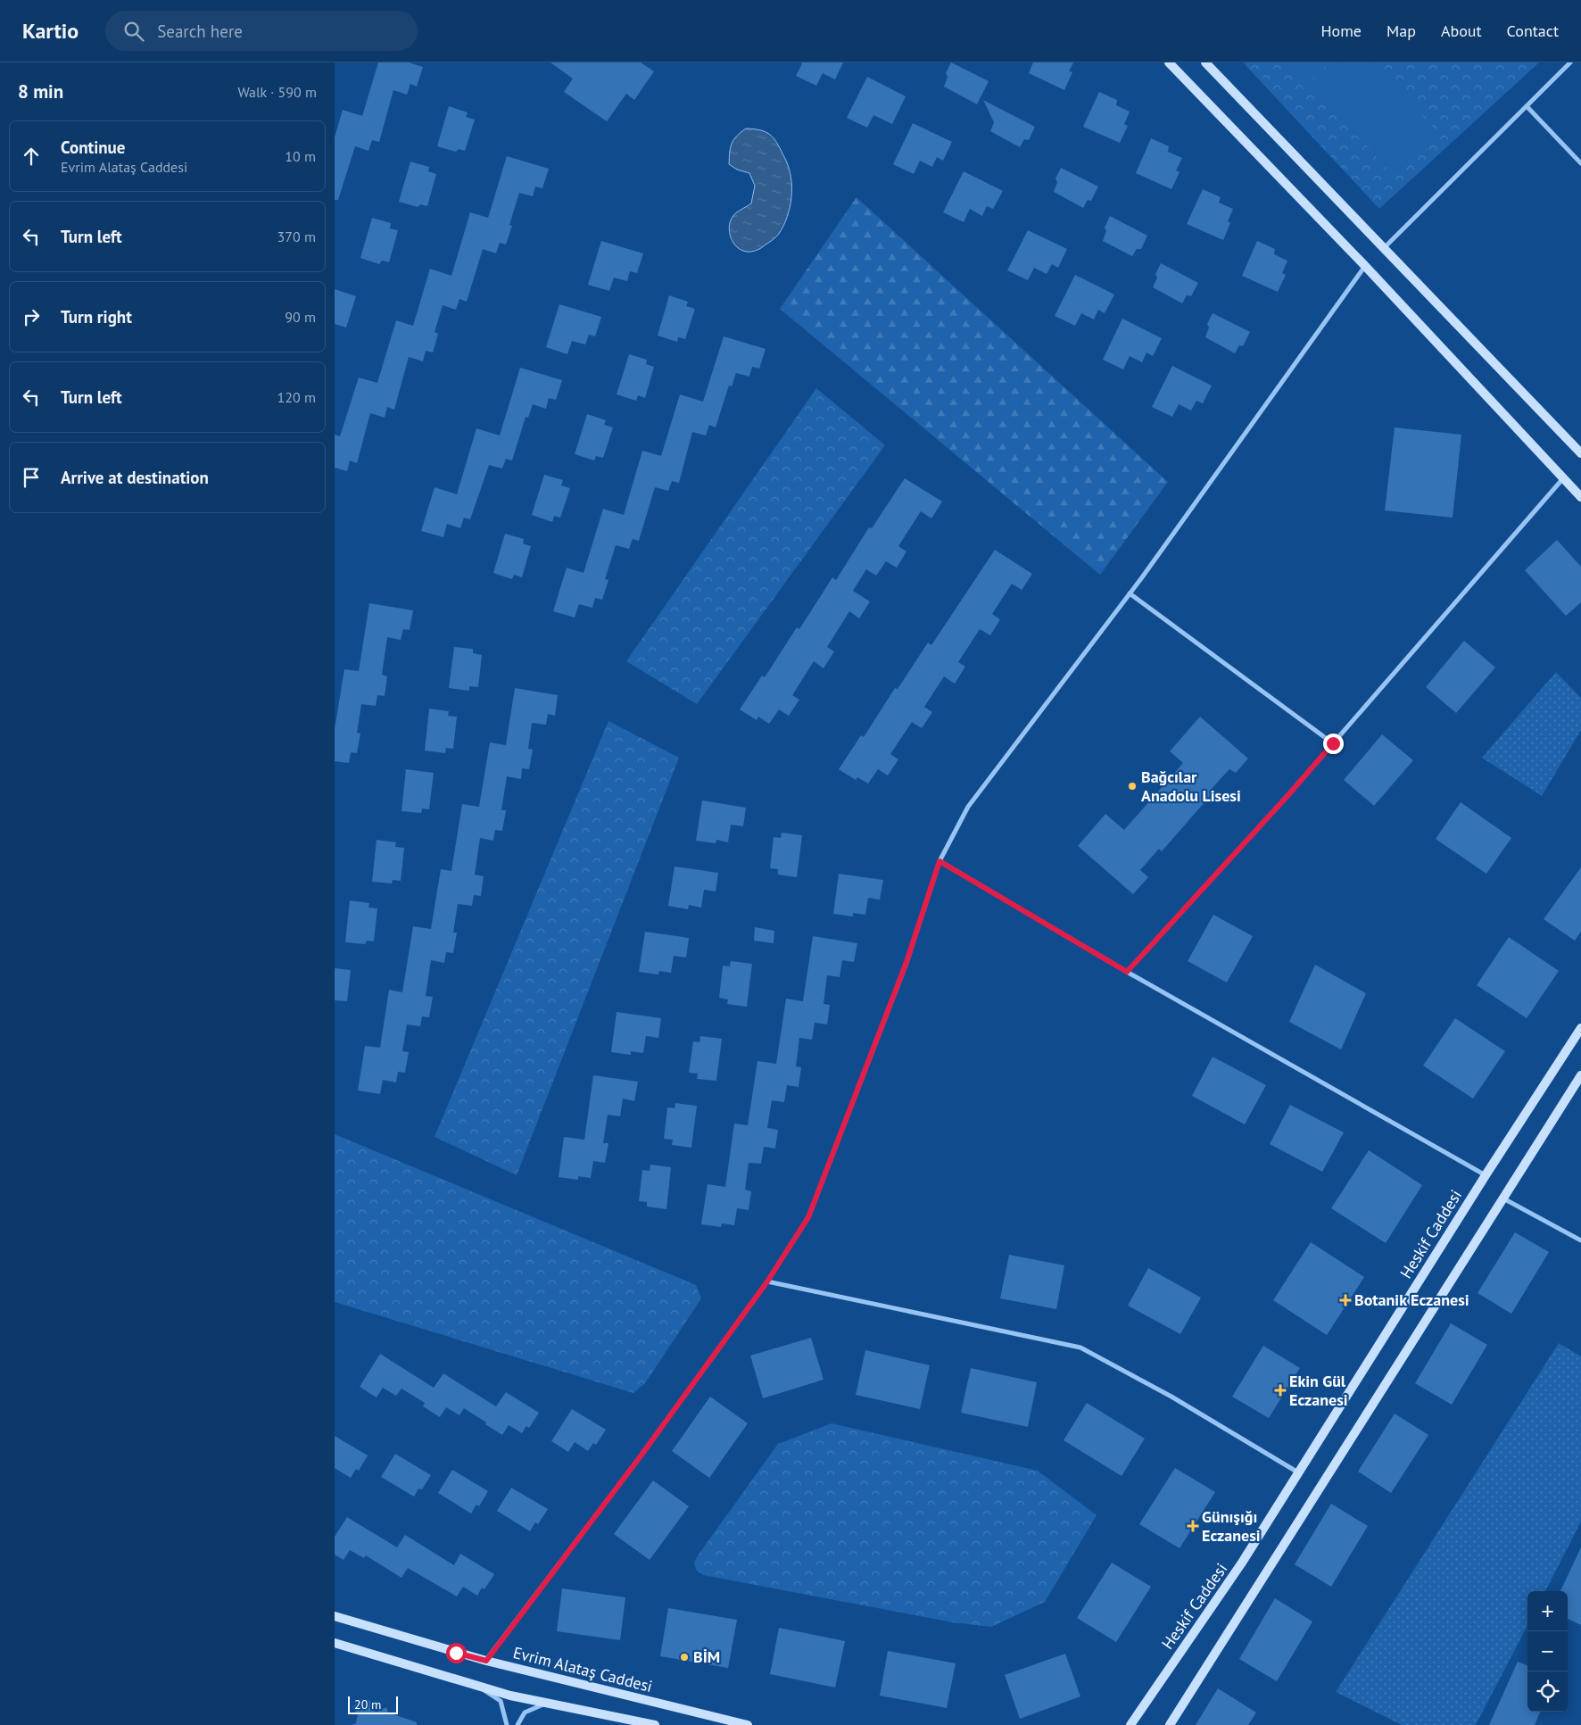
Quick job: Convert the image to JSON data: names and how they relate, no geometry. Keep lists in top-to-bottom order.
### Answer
{
  "streets": {
    "main road": ["Heskif Caddesi", "Evrim Alataş Caddesi"]
  },
  "places": {
    "other": ["Bağcılar Anadolu Lisesi", "BİM"],
    "health": ["Botanik Eczanesi", "Ekin Gül Eczanesi", "Günışığı Eczanesi"]
  },
  "scale_bar": "20 m",
  "page": {
    "header": "Kartio",
    "search": "Search here",
    "nav": [
      "Home",
      "Map",
      "About",
      "Contact"
    ],
    "heading": ["8 min", "Walk · 590 m"],
    "list": [
      ["Continue", "Evrim Alataş Caddesi", "10 m"],
      ["Turn left", "370 m"],
      ["Turn right", "90 m"],
      ["Turn left", "120 m"],
      "Arrive at destination"
    ],
    "map_buttons": ["+", "−"],
    "scale": "20 m"
  }
}
